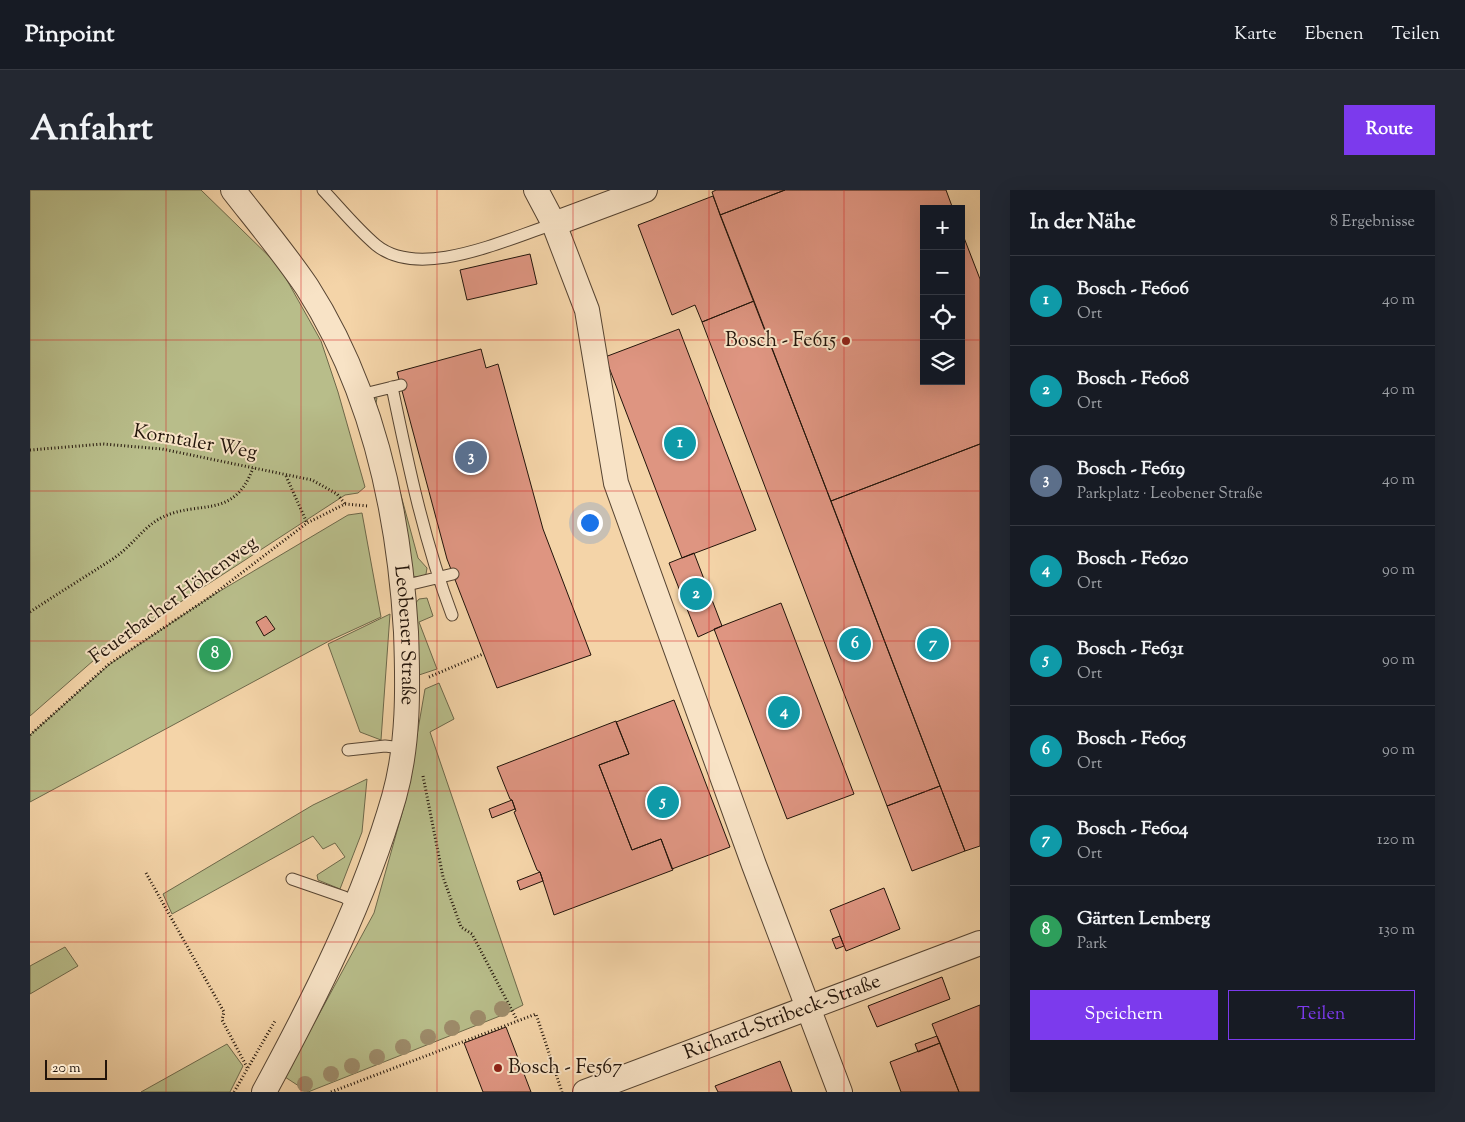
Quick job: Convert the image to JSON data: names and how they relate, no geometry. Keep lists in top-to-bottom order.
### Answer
{
  "streets": {
    "street": ["Leobener Straße", "Richard-Stribeck-Straße"],
    "path": ["Korntaler Weg", "Feuerbacher Höhenweg"]
  },
  "crossings": [
    ["Korntaler Weg", "Feuerbacher Höhenweg"]
  ],
  "places": ["Bosch - Fe615", "Bosch - Fe567"],
  "scale_bar": "20 m",
  "page": {
    "header": "Pinpoint",
    "nav": ["Karte", "Ebenen", "Teilen"],
    "title": "Anfahrt",
    "buttons": [
      "Route",
      ["Speichern", "Teilen"]
    ],
    "heading": ["In der Nähe", "8 Ergebnisse"],
    "map_buttons": ["+", "−"],
    "list": [
      {
        "mark": "1",
        "name": "Bosch - Fe606",
        "note": "Ort",
        "value": "40 m"
      },
      {
        "mark": "2",
        "name": "Bosch - Fe608",
        "note": "Ort",
        "value": "40 m"
      },
      {
        "mark": "3",
        "name": "Bosch - Fe619",
        "note": "Parkplatz · Leobener Straße",
        "value": "40 m"
      },
      {
        "mark": "4",
        "name": "Bosch - Fe620",
        "note": "Ort",
        "value": "90 m"
      },
      {
        "mark": "5",
        "name": "Bosch - Fe631",
        "note": "Ort",
        "value": "90 m"
      },
      {
        "mark": "6",
        "name": "Bosch - Fe605",
        "note": "Ort",
        "value": "90 m"
      },
      {
        "mark": "7",
        "name": "Bosch - Fe604",
        "note": "Ort",
        "value": "120 m"
      },
      {
        "mark": "8",
        "name": "Gärten Lemberg",
        "note": "Park",
        "value": "130 m"
      }
    ],
    "pins": [
      "1",
      "3",
      "2",
      "6",
      "7",
      "8",
      "4",
      "5"
    ],
    "scale": "20 m"
  }
}
